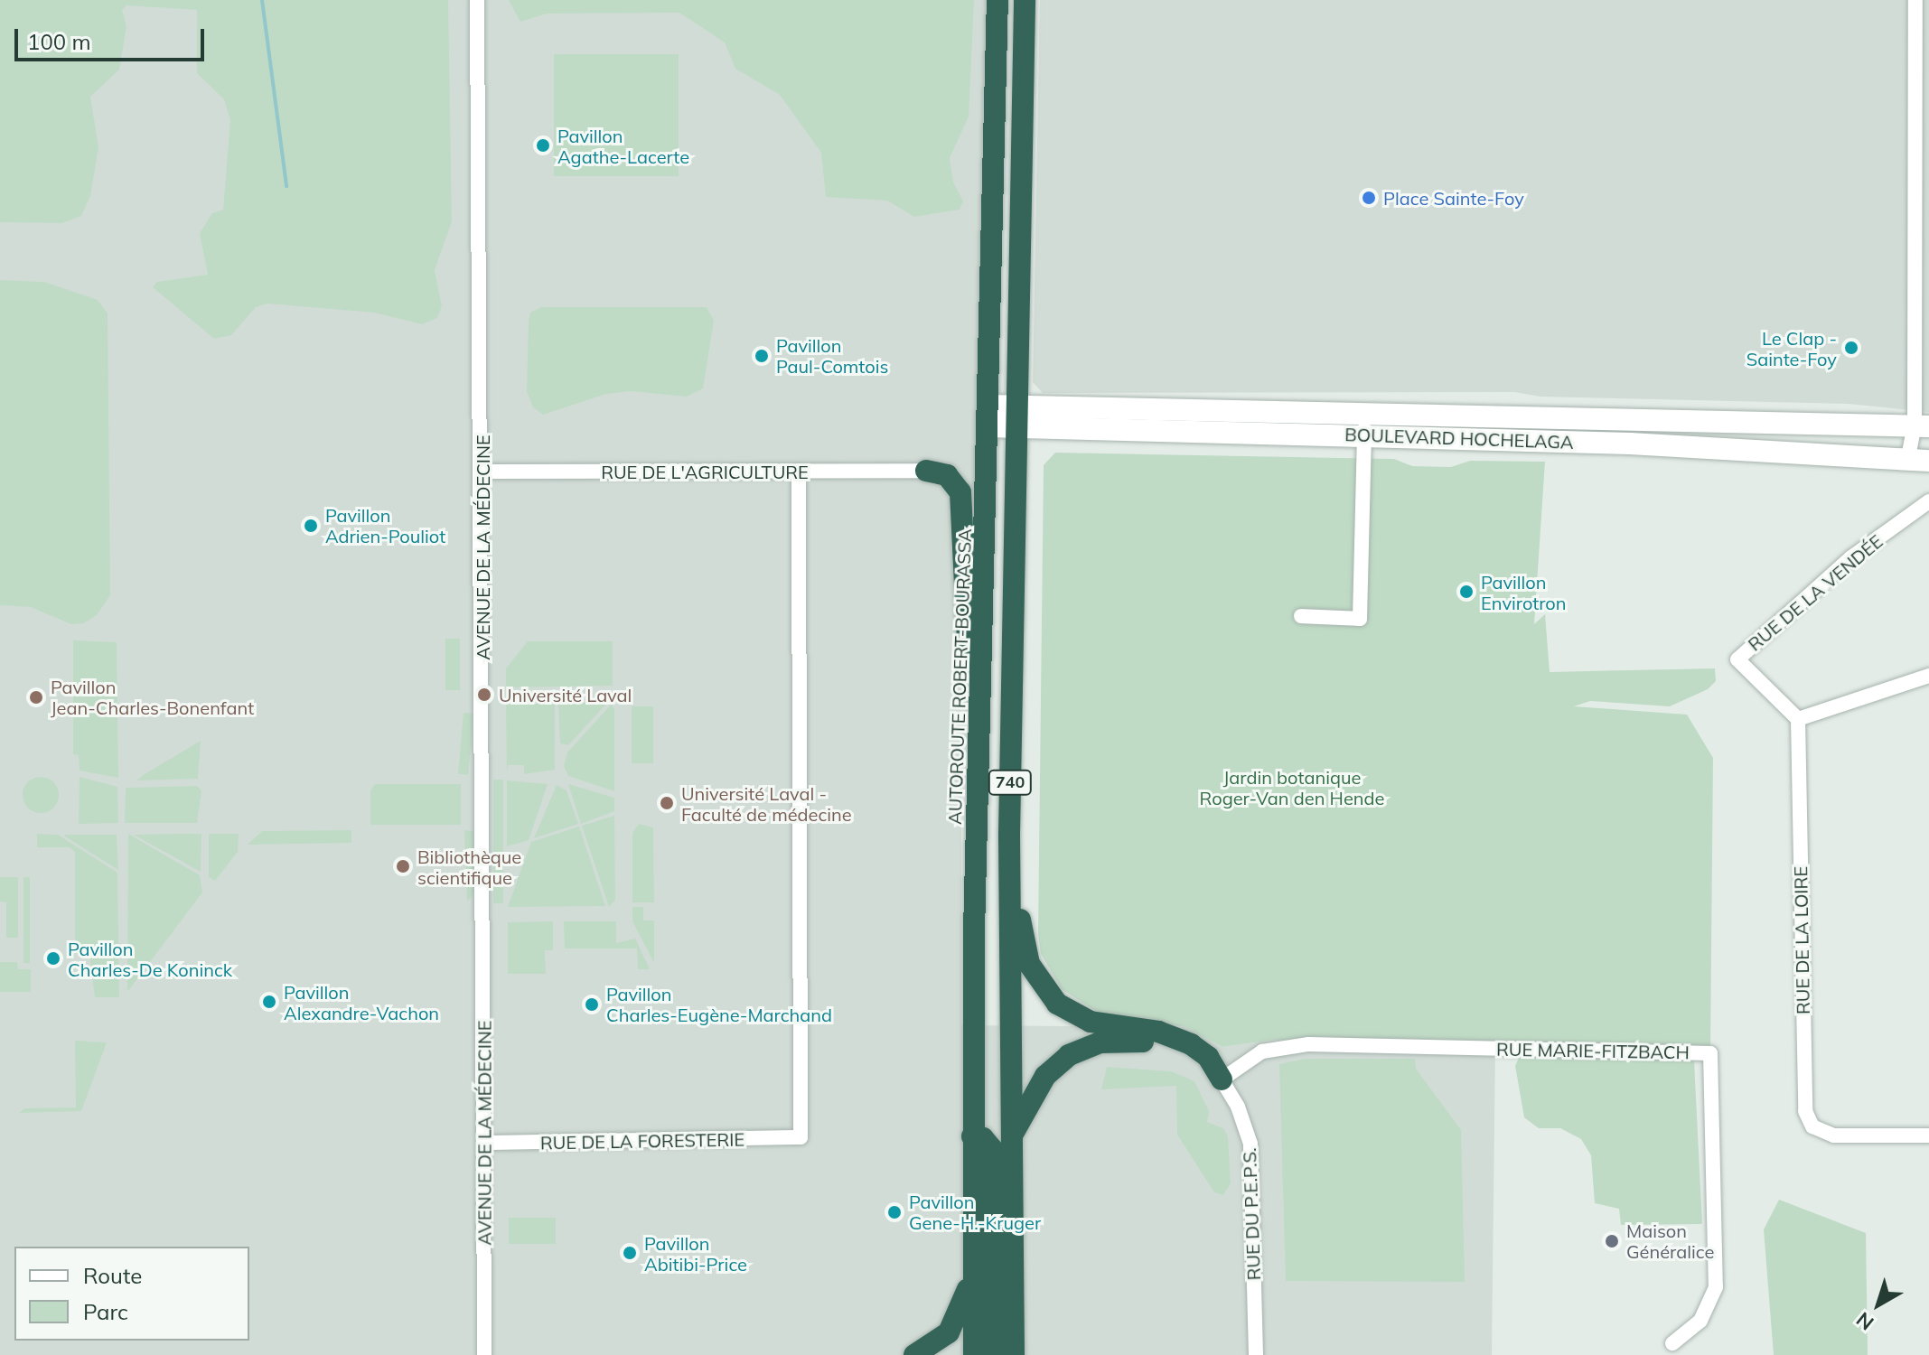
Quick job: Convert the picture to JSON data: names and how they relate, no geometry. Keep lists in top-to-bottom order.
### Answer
{
  "streets": {
    "highway": ["AUTOROUTE ROBERT-BOURASSA", "740"],
    "main road": ["BOULEVARD HOCHELAGA"],
    "street": [
      "RUE DE L'AGRICULTURE",
      "AVENUE DE LA MÉDECINE",
      "RUE DE LA VENDÉE",
      "RUE DE LA LOIRE",
      "RUE MARIE-FITZBACH",
      "RUE DE LA FORESTERIE",
      "RUE DU P.E.P.S."
    ]
  },
  "crossings": [
    ["BOULEVARD HOCHELAGA", "AUTOROUTE ROBERT-BOURASSA"],
    ["BOULEVARD HOCHELAGA", "740"],
    ["RUE DE L'AGRICULTURE", "AVENUE DE LA MÉDECINE"],
    ["RUE DE L'AGRICULTURE", "RUE DE LA FORESTERIE"],
    ["AVENUE DE LA MÉDECINE", "RUE DE LA FORESTERIE"],
    ["RUE DE LA VENDÉE", "RUE DE LA LOIRE"],
    ["RUE MARIE-FITZBACH", "RUE DU P.E.P.S."]
  ],
  "parks": ["Jardin botanique Roger-Van den Hende"],
  "places": [
    "Pavillon Agathe-Lacerte",
    "Place Sainte-Foy",
    "Le Clap - Sainte-Foy",
    "Pavillon Paul-Comtois",
    "Pavillon Adrien-Pouliot",
    "Pavillon Envirotron",
    "Université Laval",
    "Pavillon Jean-Charles-Bonenfant",
    "Université Laval - Faculté de médecine",
    "Bibliothèque scientifique",
    "Pavillon Charles-De Koninck",
    "Pavillon Alexandre-Vachon",
    "Pavillon Charles-Eugène-Marchand",
    "Pavillon Gene-H.-Kruger",
    "Maison Généralice",
    "Pavillon Abitibi-Price"
  ],
  "legend": ["Route", "Parc"],
  "scale_bar": "100 m",
  "north": "bottom left"
}
